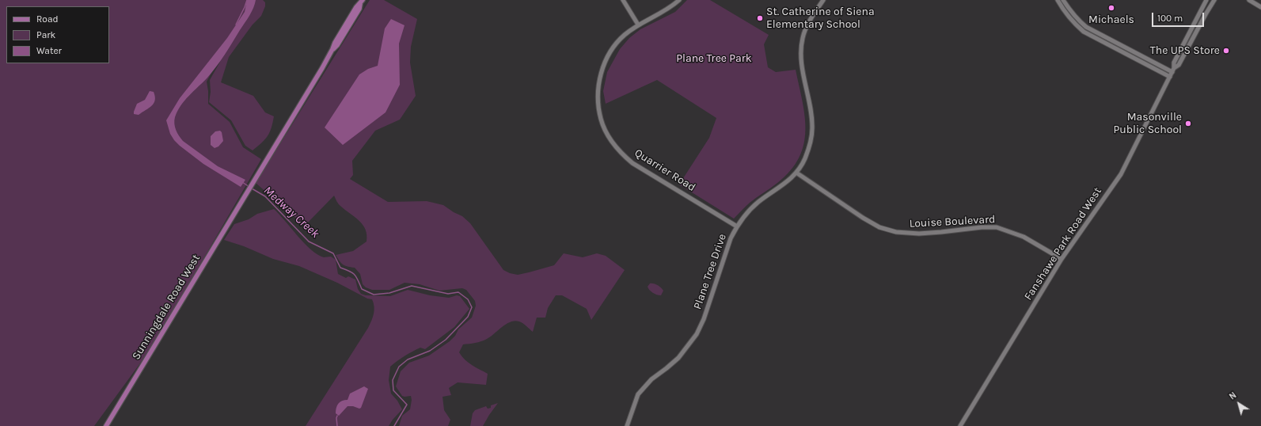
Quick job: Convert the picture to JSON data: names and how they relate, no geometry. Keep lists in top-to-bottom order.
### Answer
{
  "streets": {
    "main road": ["Sunningdale Road West"],
    "street": [
      "Quarrier Road",
      "Louise Boulevard",
      "Fanshawe Park Road West",
      "Plane Tree Drive"
    ]
  },
  "crossings": [
    ["Quarrier Road", "Plane Tree Drive"],
    ["Louise Boulevard", "Fanshawe Park Road West"],
    ["Louise Boulevard", "Plane Tree Drive"]
  ],
  "water": ["Medway Creek"],
  "parks": ["Plane Tree Park"],
  "places": [
    "Michaels",
    "St. Catherine of Siena Elementary School",
    "The UPS Store",
    "Masonville Public School"
  ],
  "legend": ["Road", "Park", "Water"],
  "scale_bar": "100 m",
  "north": "top left"
}
